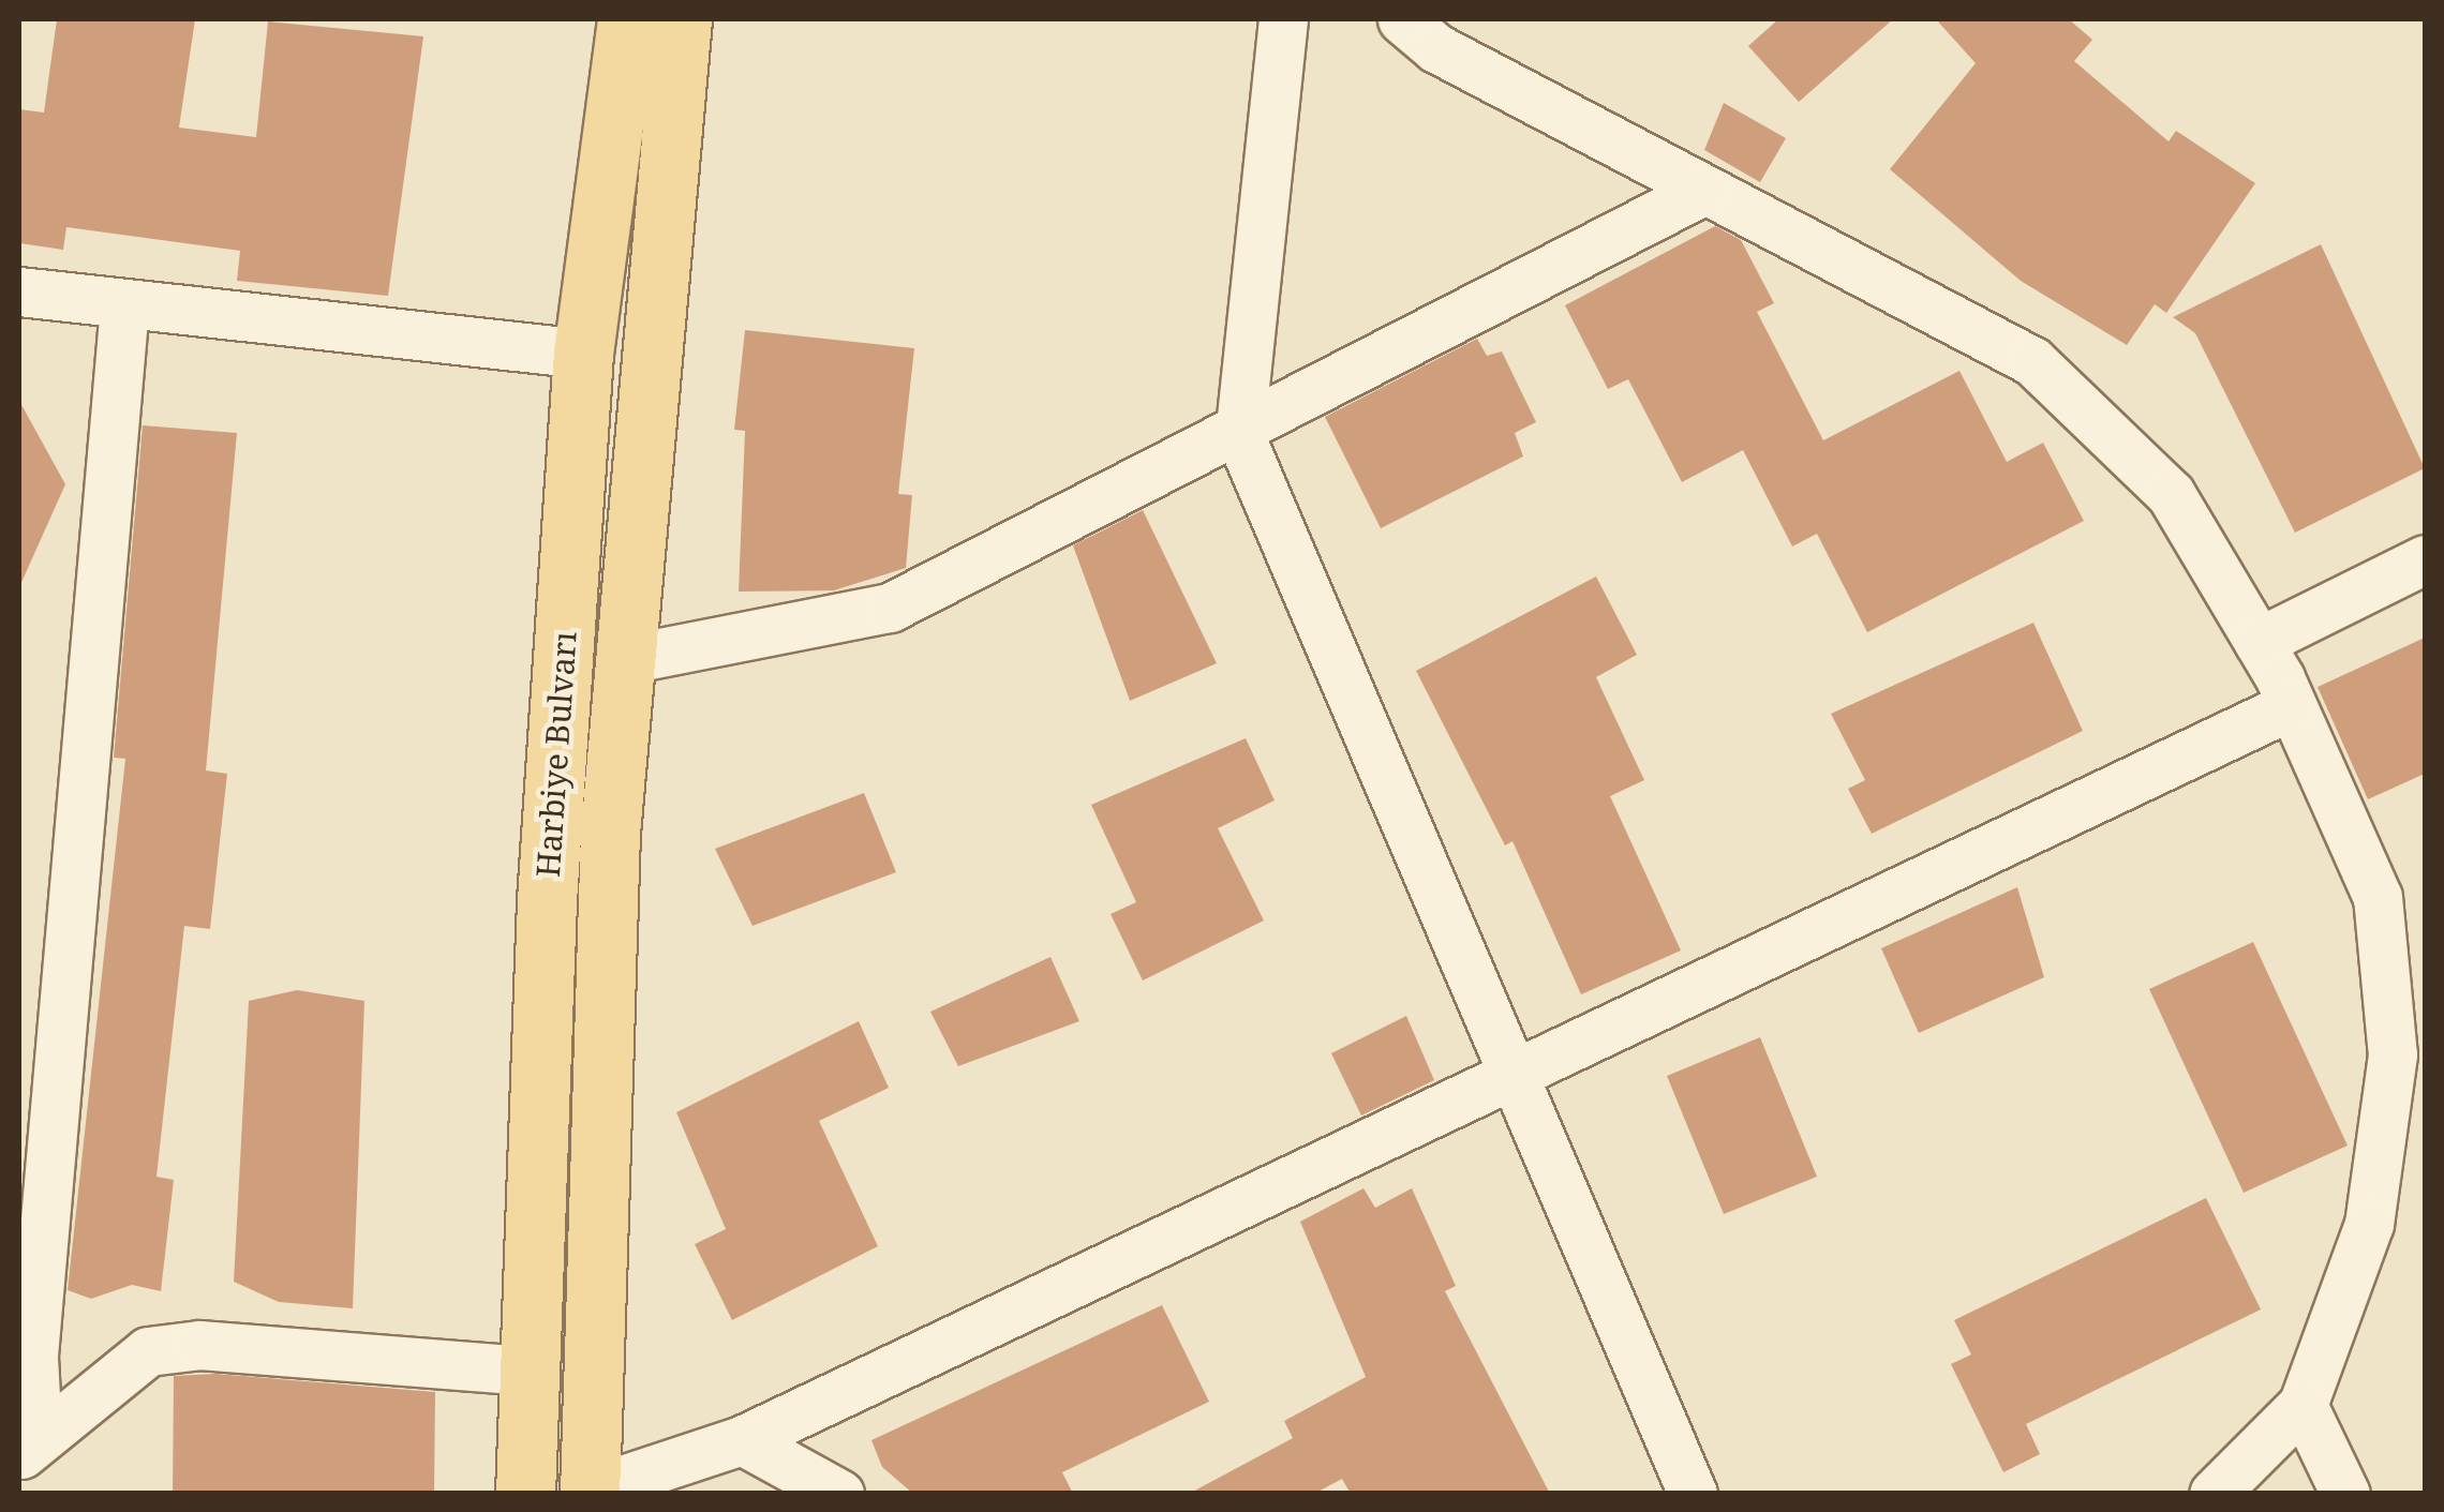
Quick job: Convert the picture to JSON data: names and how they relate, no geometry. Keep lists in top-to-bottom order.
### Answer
{
  "streets": {
    "main road": ["Harbiye Bulvarı"]
  }
}
